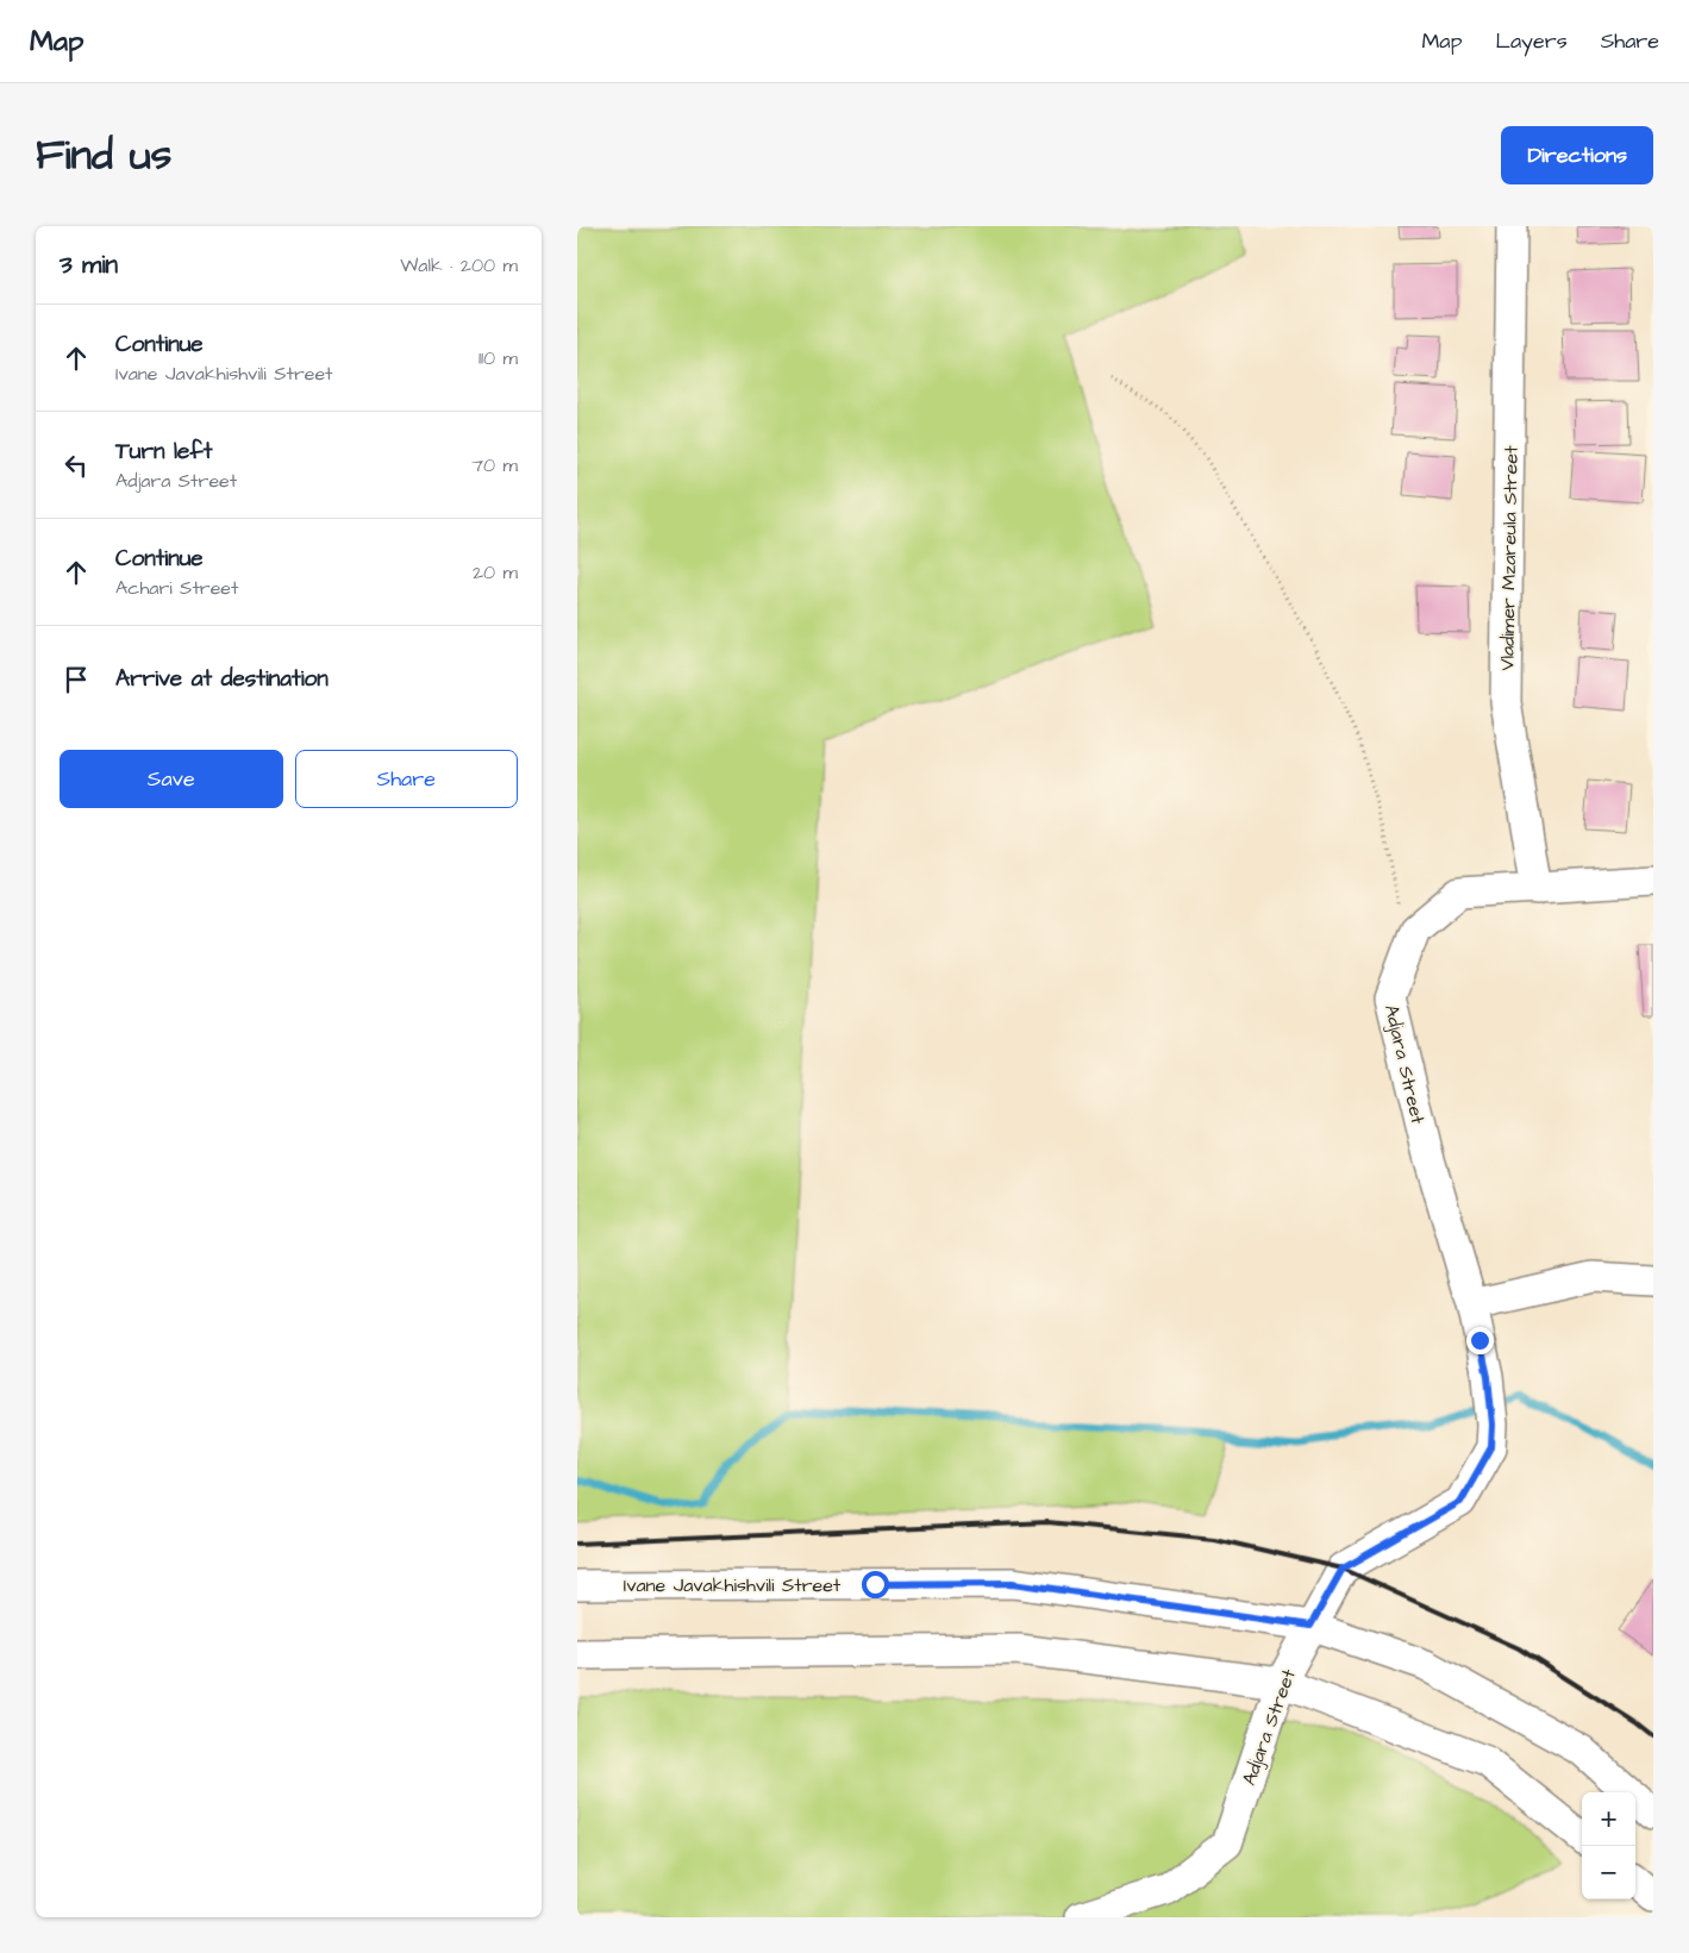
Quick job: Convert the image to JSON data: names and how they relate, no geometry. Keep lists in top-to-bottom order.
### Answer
{
  "streets": {
    "street": ["Vladimer Mzareula Street", "Adjara Street", "Ivane Javakhishvili Street"]
  },
  "crossings": [
    ["Vladimer Mzareula Street", "Adjara Street"],
    ["Adjara Street", "Ivane Javakhishvili Street"]
  ],
  "page": {
    "header": "Map",
    "nav": ["Map", "Layers", "Share"],
    "title": "Find us",
    "buttons": [
      "Directions",
      ["Save", "Share"]
    ],
    "heading": ["3 min", "Walk · 200 m"],
    "list": [
      ["Continue", "Ivane Javakhishvili Street", "110 m"],
      ["Turn left", "Adjara Street", "70 m"],
      ["Continue", "Achari Street", "20 m"],
      "Arrive at destination"
    ],
    "map_buttons": ["+", "−"]
  }
}
